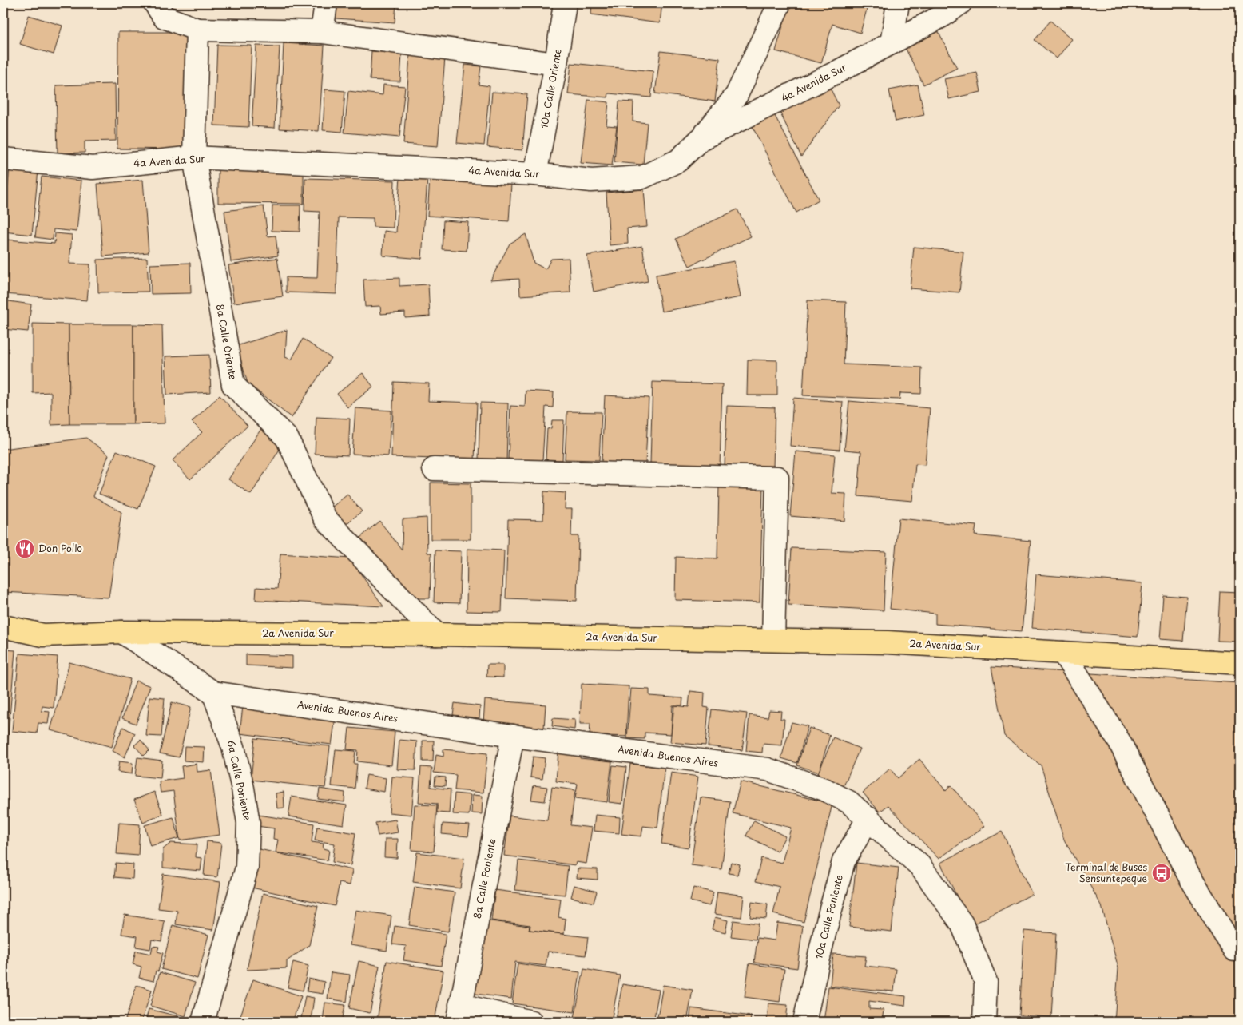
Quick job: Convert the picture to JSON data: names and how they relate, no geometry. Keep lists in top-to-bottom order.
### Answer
{
  "streets": {
    "main road": ["2a Avenida Sur"],
    "street": [
      "4a Avenida Sur",
      "10a Calle Oriente",
      "8a Calle Oriente",
      "Avenida Buenos Aires",
      "6a Calle Poniente",
      "8a Calle Poniente",
      "10a Calle Poniente"
    ]
  },
  "crossings": [
    ["4a Avenida Sur", "10a Calle Oriente"],
    ["4a Avenida Sur", "8a Calle Oriente"],
    ["8a Calle Oriente", "2a Avenida Sur"],
    ["Avenida Buenos Aires", "6a Calle Poniente"],
    ["Avenida Buenos Aires", "8a Calle Poniente"],
    ["Avenida Buenos Aires", "10a Calle Poniente"]
  ],
  "places": {
    "restaurant": ["Don Pollo"],
    "bus stop": ["Terminal de Buses Sensuntepeque"]
  }
}
